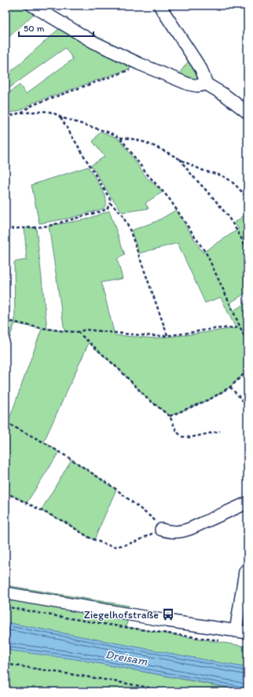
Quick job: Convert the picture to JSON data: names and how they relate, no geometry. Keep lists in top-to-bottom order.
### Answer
{
  "water": ["Dreisam"],
  "places": {
    "bus stop": ["Ziegelhofstraße"]
  },
  "scale_bar": "50 m"
}
